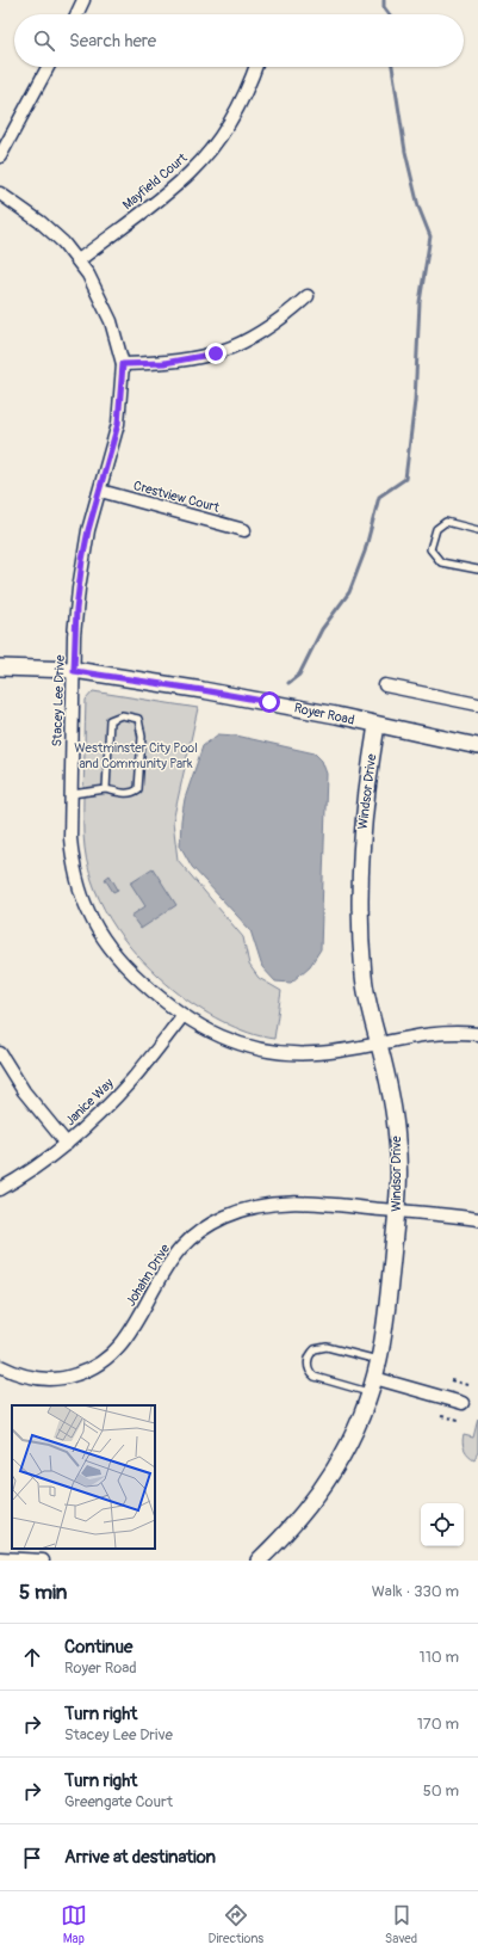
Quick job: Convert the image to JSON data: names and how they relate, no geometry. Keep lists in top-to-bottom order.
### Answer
{
  "streets": {
    "street": [
      "Mayfield Court",
      "Crestview Court",
      "Stacey Lee Drive",
      "Royer Road",
      "Windsor Drive",
      "Janice Way",
      "Johahn Drive"
    ]
  },
  "crossings": [
    ["Mayfield Court", "Stacey Lee Drive"],
    ["Crestview Court", "Stacey Lee Drive"],
    ["Stacey Lee Drive", "Royer Road"],
    ["Stacey Lee Drive", "Windsor Drive"],
    ["Stacey Lee Drive", "Janice Way"],
    ["Royer Road", "Windsor Drive"],
    ["Windsor Drive", "Johahn Drive"]
  ],
  "parks": ["Westminster City Pool and Community Park"],
  "page": {
    "search": "Search here",
    "heading": ["5 min", "Walk · 330 m"],
    "list": [
      ["Continue", "Royer Road", "110 m"],
      ["Turn right", "Stacey Lee Drive", "170 m"],
      ["Turn right", "Greengate Court", "50 m"],
      "Arrive at destination"
    ],
    "nav": ["Map", "Directions", "Saved"]
  }
}
